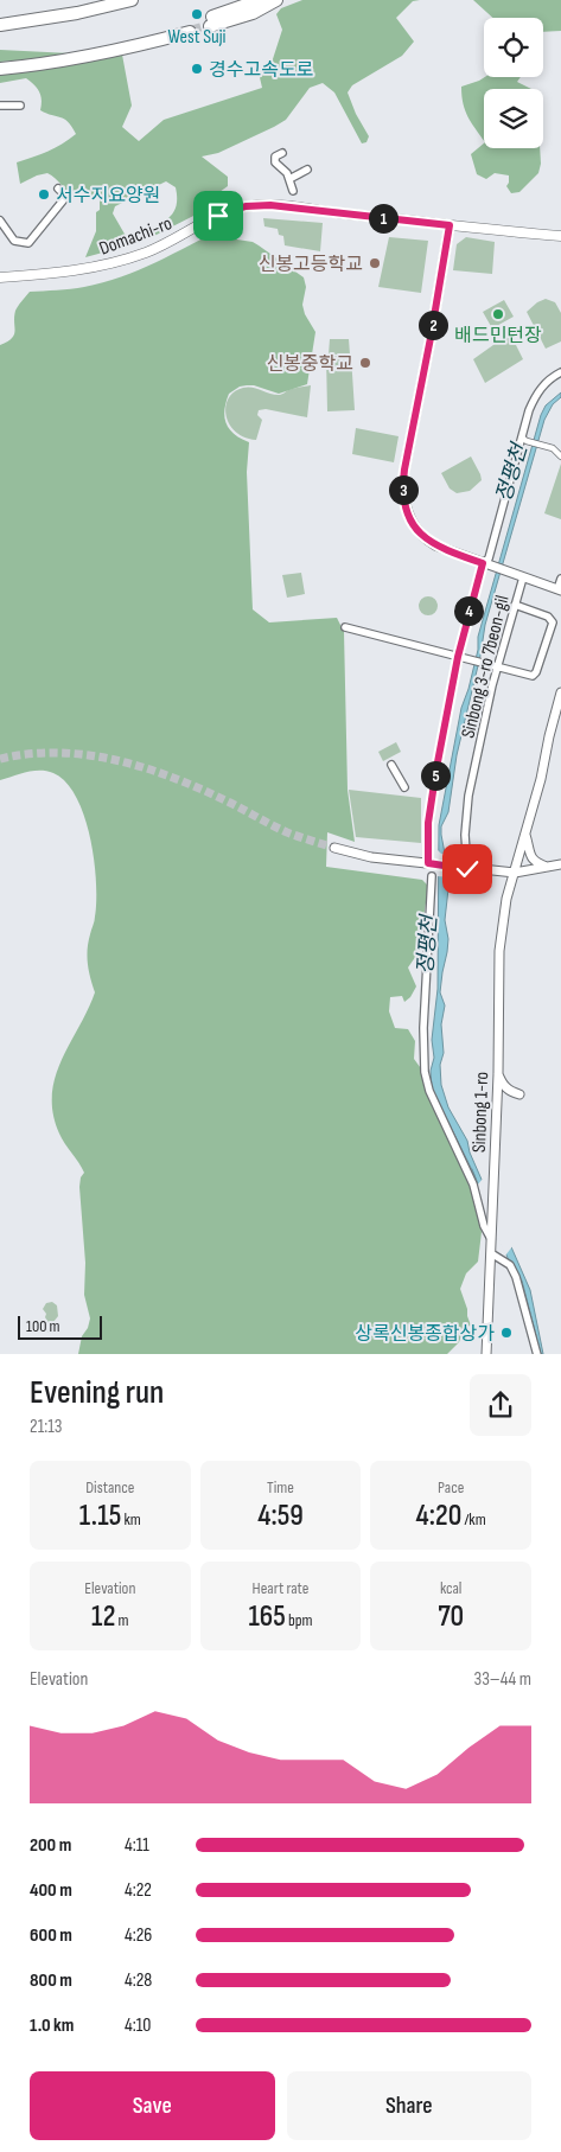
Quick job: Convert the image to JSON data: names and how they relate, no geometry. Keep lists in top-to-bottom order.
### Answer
{
  "streets": {
    "main road": ["Domachi-ro"],
    "street": ["Sinbong 3-ro 7beon-gil", "Sinbong 1-ro"]
  },
  "water": ["정평천"],
  "places": [
    "West Suji",
    "경수고속도로",
    "서수지요양원",
    "신봉고등학교",
    "배드민턴장",
    "신봉중학교",
    "상록신봉종합상가"
  ],
  "scale_bar": "100 m",
  "page": {
    "pins": [
      "1",
      "2",
      "3",
      "4",
      "5"
    ],
    "scale": "100 m",
    "heading": ["Evening run", "21:13"],
    "stats": [
      ["Distance", "1.15 km"],
      ["Time", "4:59"],
      ["Pace", "4:20 /km"],
      ["Elevation", "12 m"],
      ["Heart rate", "165 bpm"],
      ["kcal", "70"]
    ],
    "chart": ["Elevation", "33–44 m"],
    "list": [
      {
        "name": "200 m",
        "note": "4:11"
      },
      {
        "name": "400 m",
        "note": "4:22"
      },
      {
        "name": "600 m",
        "note": "4:26"
      },
      {
        "name": "800 m",
        "note": "4:28"
      },
      {
        "name": "1.0 km",
        "note": "4:10"
      }
    ],
    "buttons": ["Save", "Share"]
  }
}
